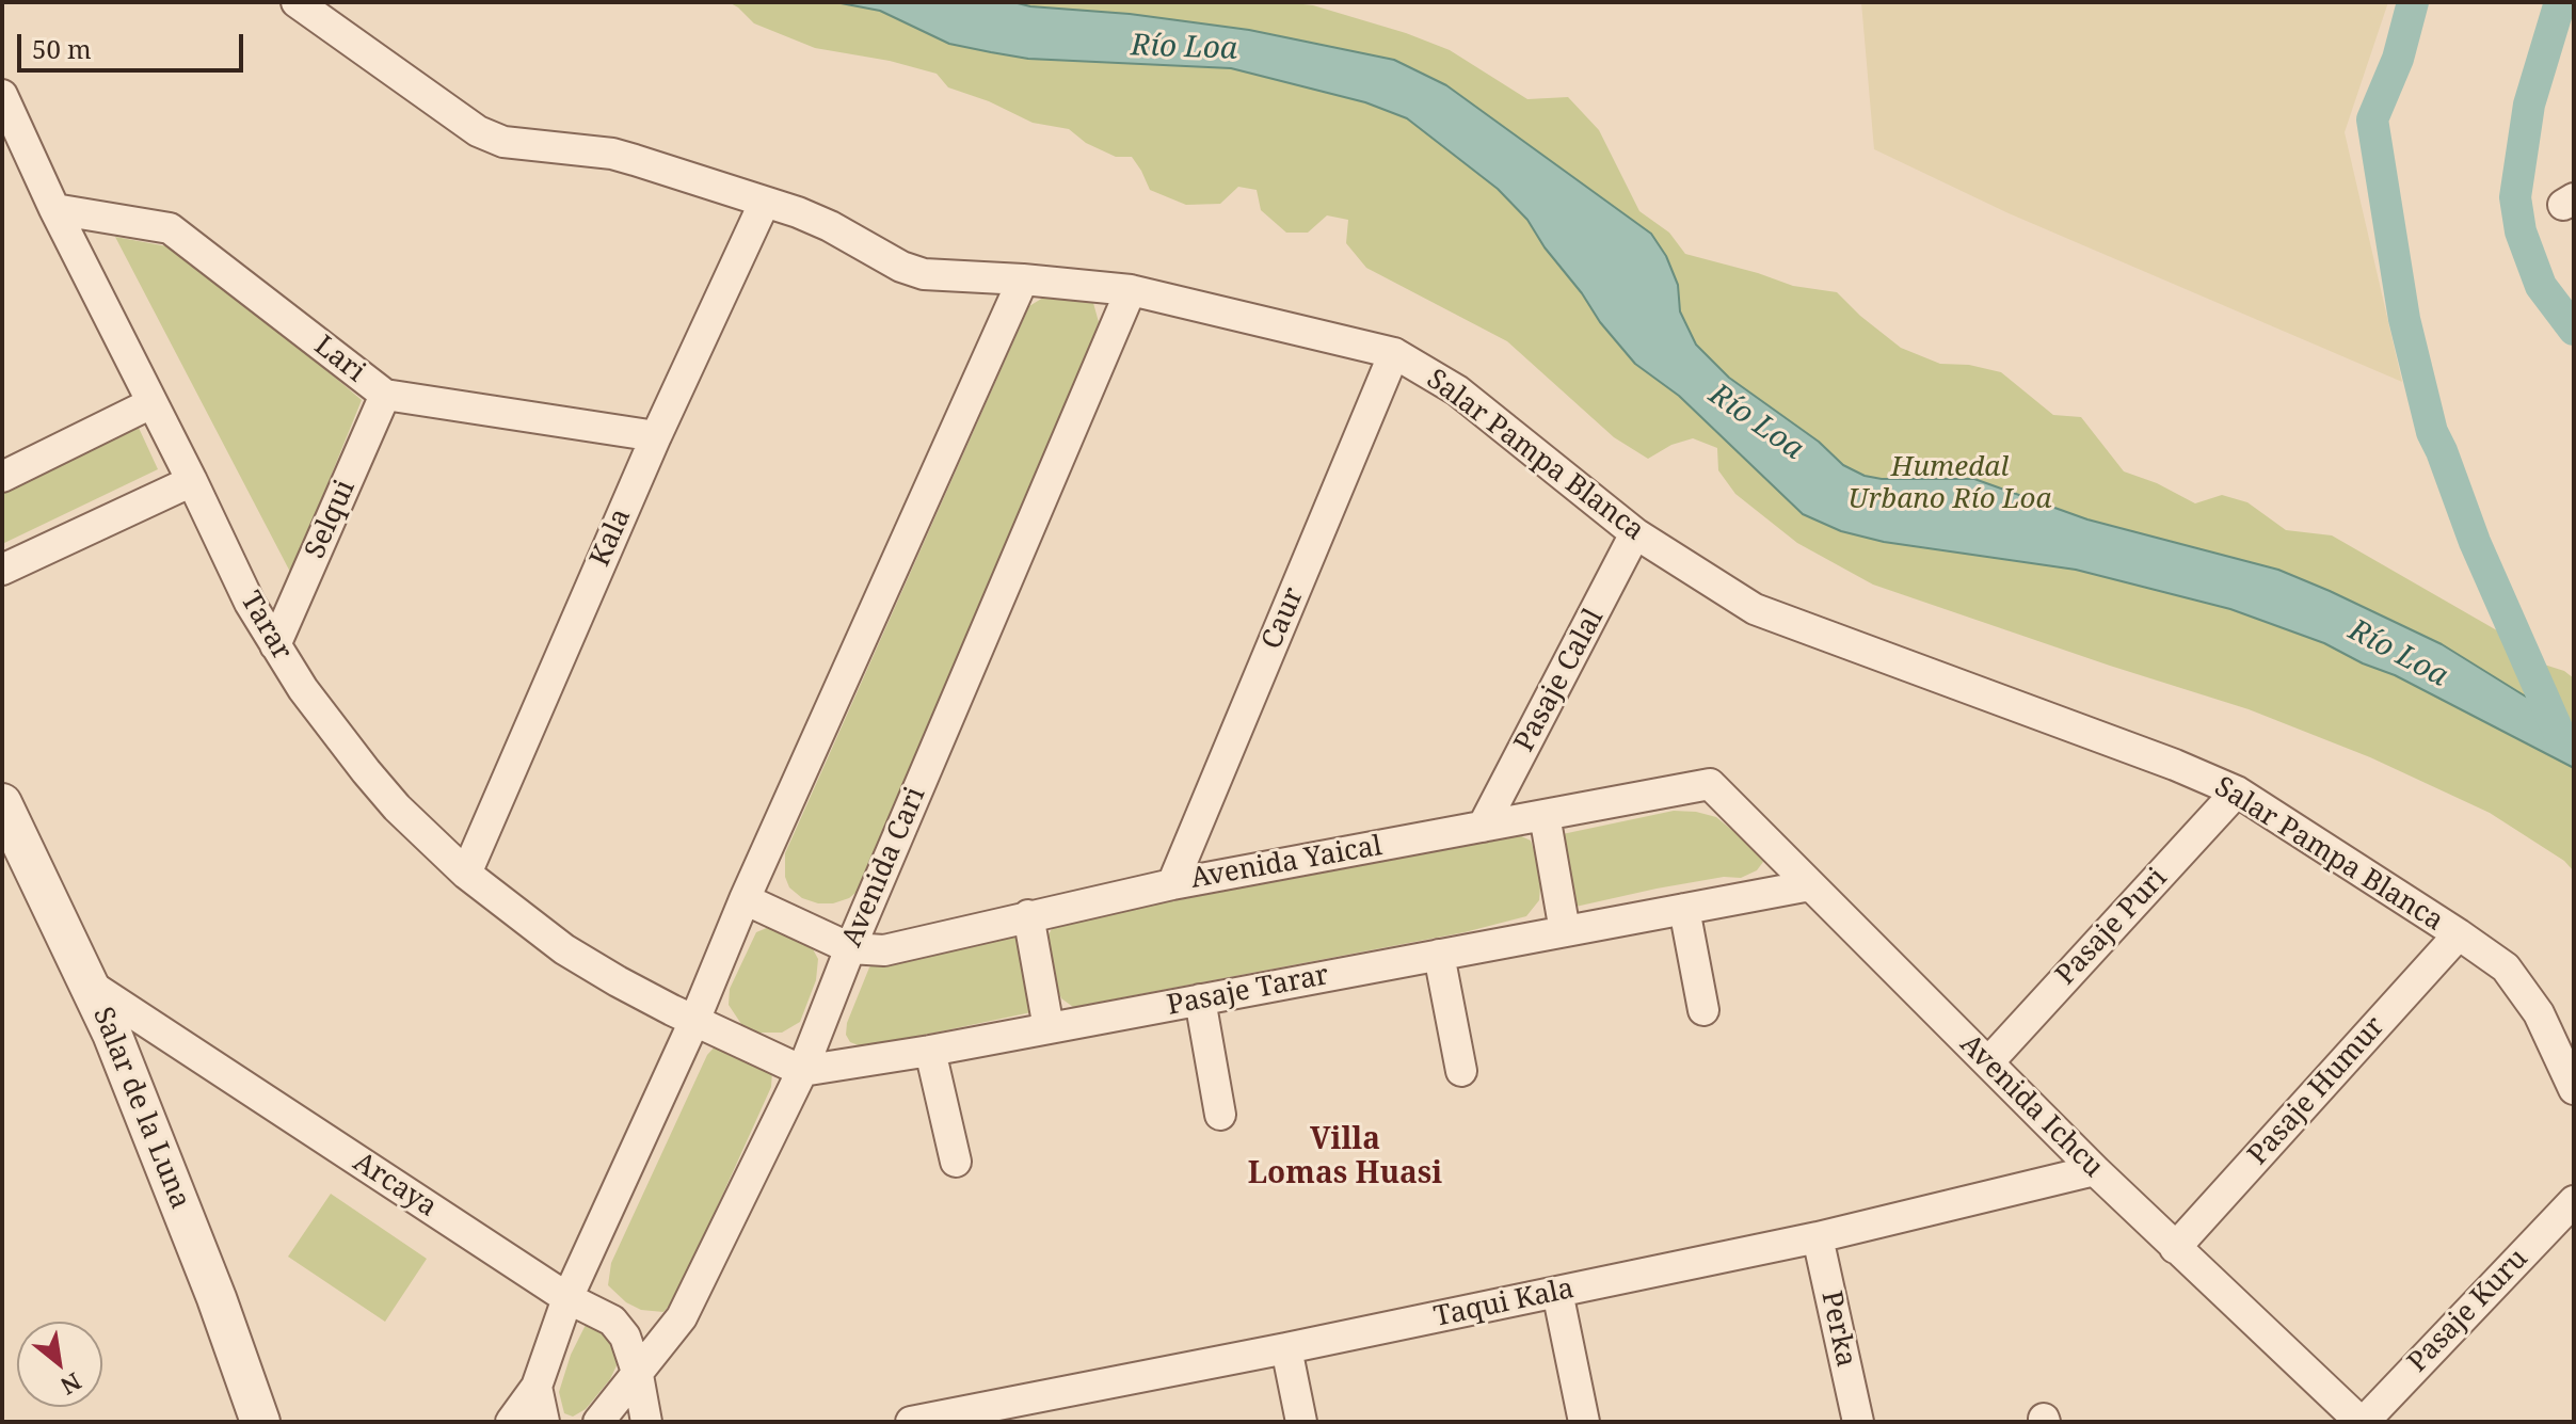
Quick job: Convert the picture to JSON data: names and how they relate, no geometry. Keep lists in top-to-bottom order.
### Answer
{
  "streets": {
    "street": [
      "Lari",
      "Salar Pampa Blanca",
      "Selqui",
      "Kala",
      "Caur",
      "Tarar",
      "Pasaje Calal",
      "Avenida Yaical",
      "Avenida Cari",
      "Pasaje Puri",
      "Pasaje Tarar",
      "Pasaje Humur",
      "Avenida Ichcu",
      "Salar de la Luna",
      "Arcaya",
      "Taqui Kala",
      "Pasaje Kuru",
      "Perka"
    ]
  },
  "crossings": [
    ["Lari", "Selqui"],
    ["Lari", "Kala"],
    ["Lari", "Tarar"],
    ["Salar Pampa Blanca", "Kala"],
    ["Salar Pampa Blanca", "Caur"],
    ["Salar Pampa Blanca", "Pasaje Calal"],
    ["Salar Pampa Blanca", "Avenida Cari"],
    ["Salar Pampa Blanca", "Pasaje Puri"],
    ["Salar Pampa Blanca", "Pasaje Humur"],
    ["Selqui", "Tarar"],
    ["Kala", "Tarar"],
    ["Caur", "Avenida Yaical"],
    ["Pasaje Calal", "Avenida Yaical"],
    ["Avenida Yaical", "Avenida Cari"],
    ["Avenida Yaical", "Avenida Ichcu"],
    ["Avenida Cari", "Pasaje Tarar"],
    ["Avenida Cari", "Arcaya"],
    ["Pasaje Puri", "Avenida Ichcu"],
    ["Pasaje Tarar", "Avenida Ichcu"],
    ["Pasaje Humur", "Avenida Ichcu"],
    ["Avenida Ichcu", "Taqui Kala"],
    ["Avenida Ichcu", "Pasaje Kuru"],
    ["Salar de la Luna", "Arcaya"],
    ["Taqui Kala", "Perka"]
  ],
  "districts": ["Villa Lomas Huasi"],
  "water": ["Río Loa"],
  "parks": ["Humedal Urbano Río Loa"],
  "scale_bar": "50 m",
  "north": "bottom right"
}
